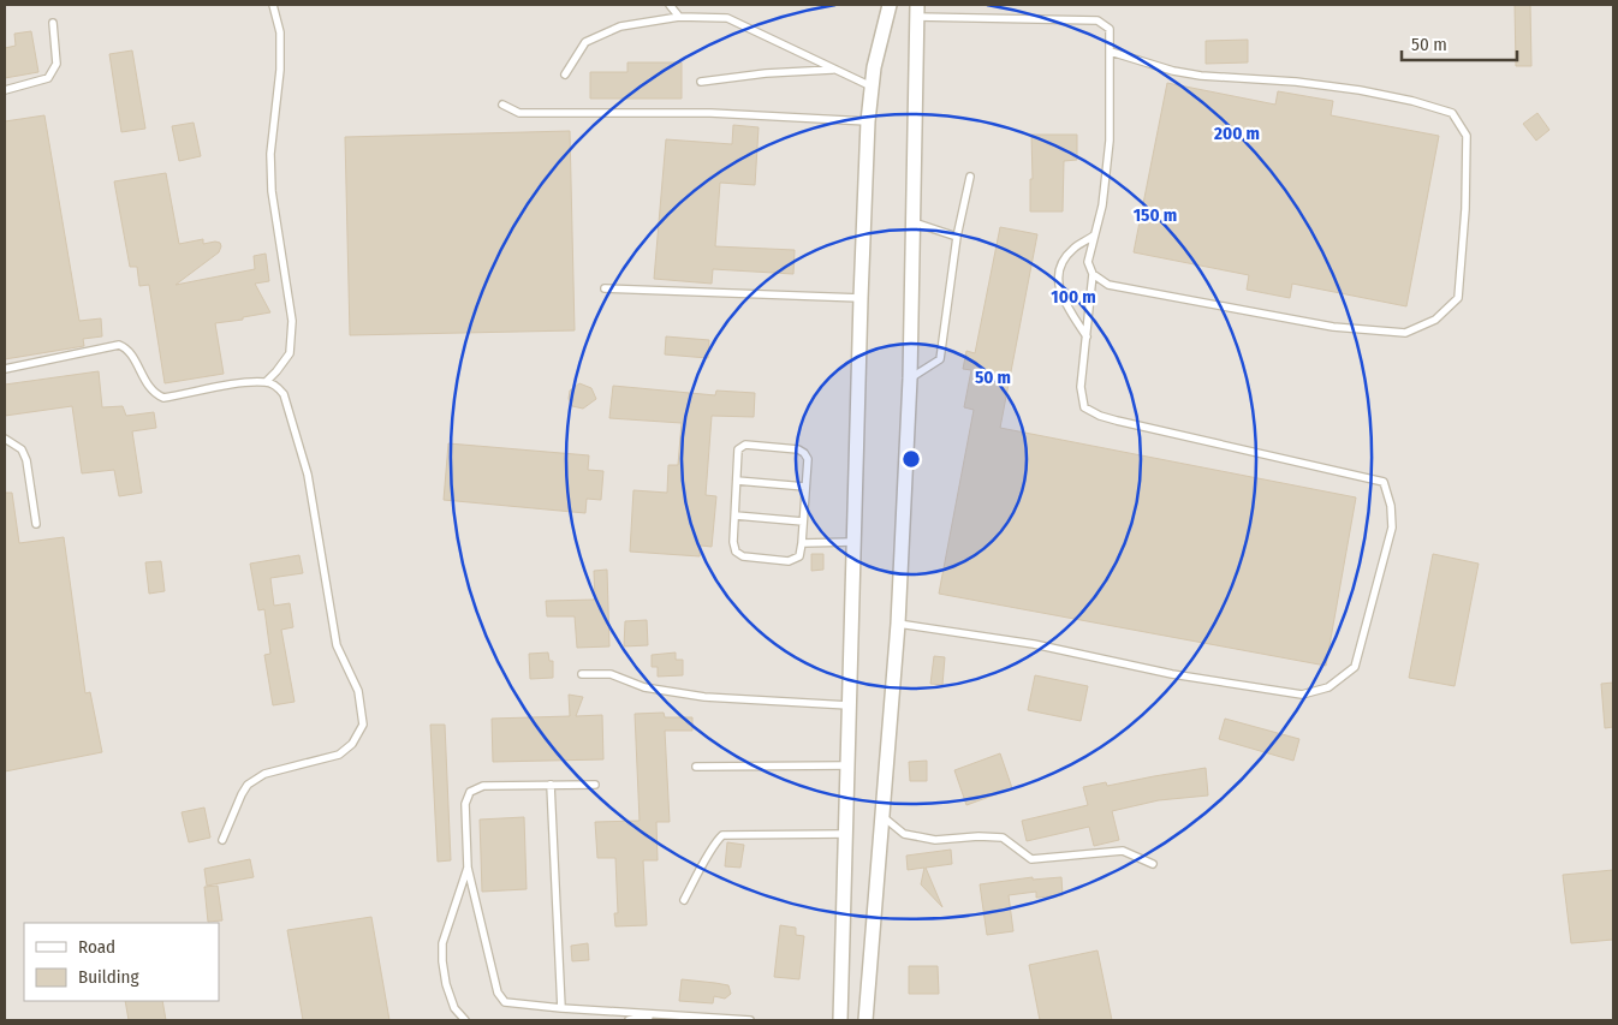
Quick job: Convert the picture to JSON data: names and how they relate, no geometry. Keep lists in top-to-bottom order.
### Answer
{
  "legend": ["Road", "Building"],
  "scale_bar": "50 m",
  "rings": [
    "200 m",
    "150 m",
    "100 m",
    "50 m"
  ]
}
